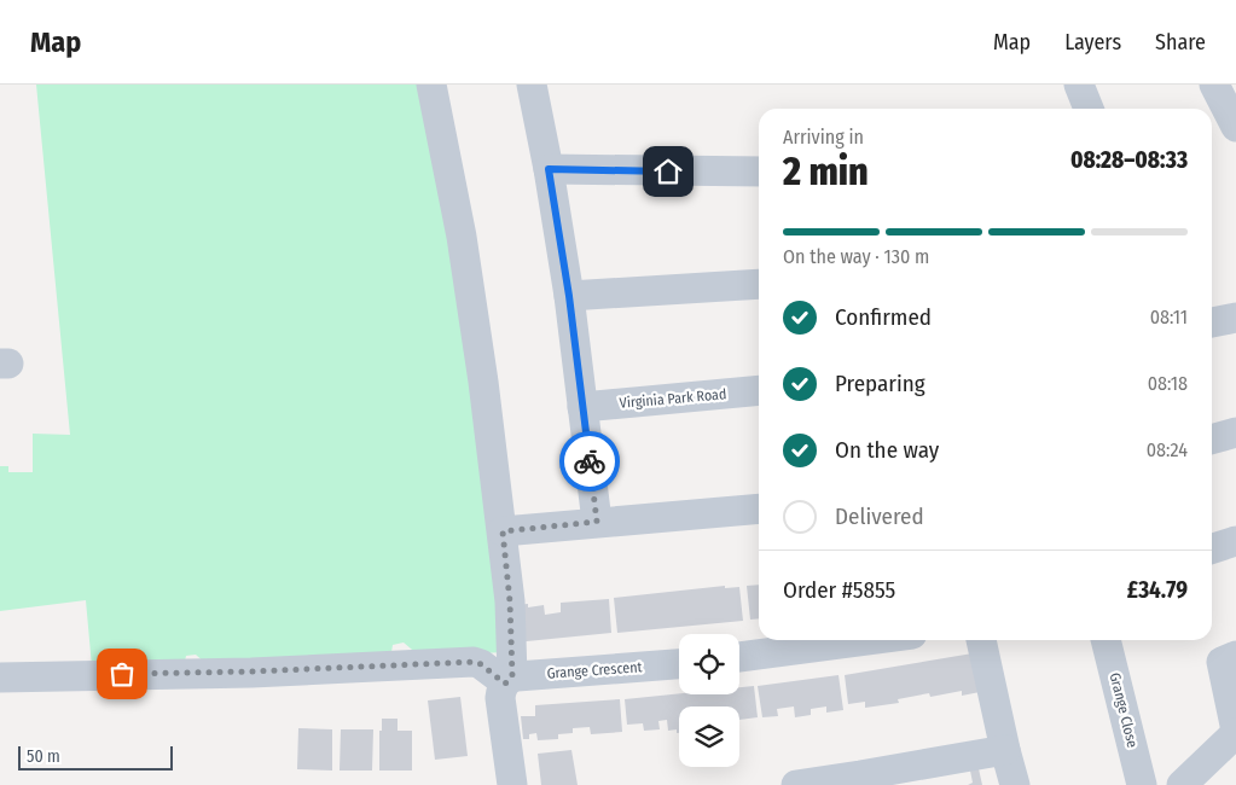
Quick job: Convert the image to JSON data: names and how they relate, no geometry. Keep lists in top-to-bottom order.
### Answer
{
  "streets": {
    "street": ["Virginia Park Road", "Grange Crescent", "Grange Close"]
  },
  "scale_bar": "50 m",
  "page": {
    "header": "Map",
    "nav": ["Map", "Layers", "Share"],
    "heading": ["2 min", "Arriving in", "08:28–08:33"],
    "panel": ["Order #5855", "£34.79"],
    "bar": "On the way · 130 m",
    "list": [
      ["Confirmed", "08:11"],
      ["Preparing", "08:18"],
      ["On the way", "08:24"],
      "Delivered"
    ],
    "scale": "50 m"
  }
}
